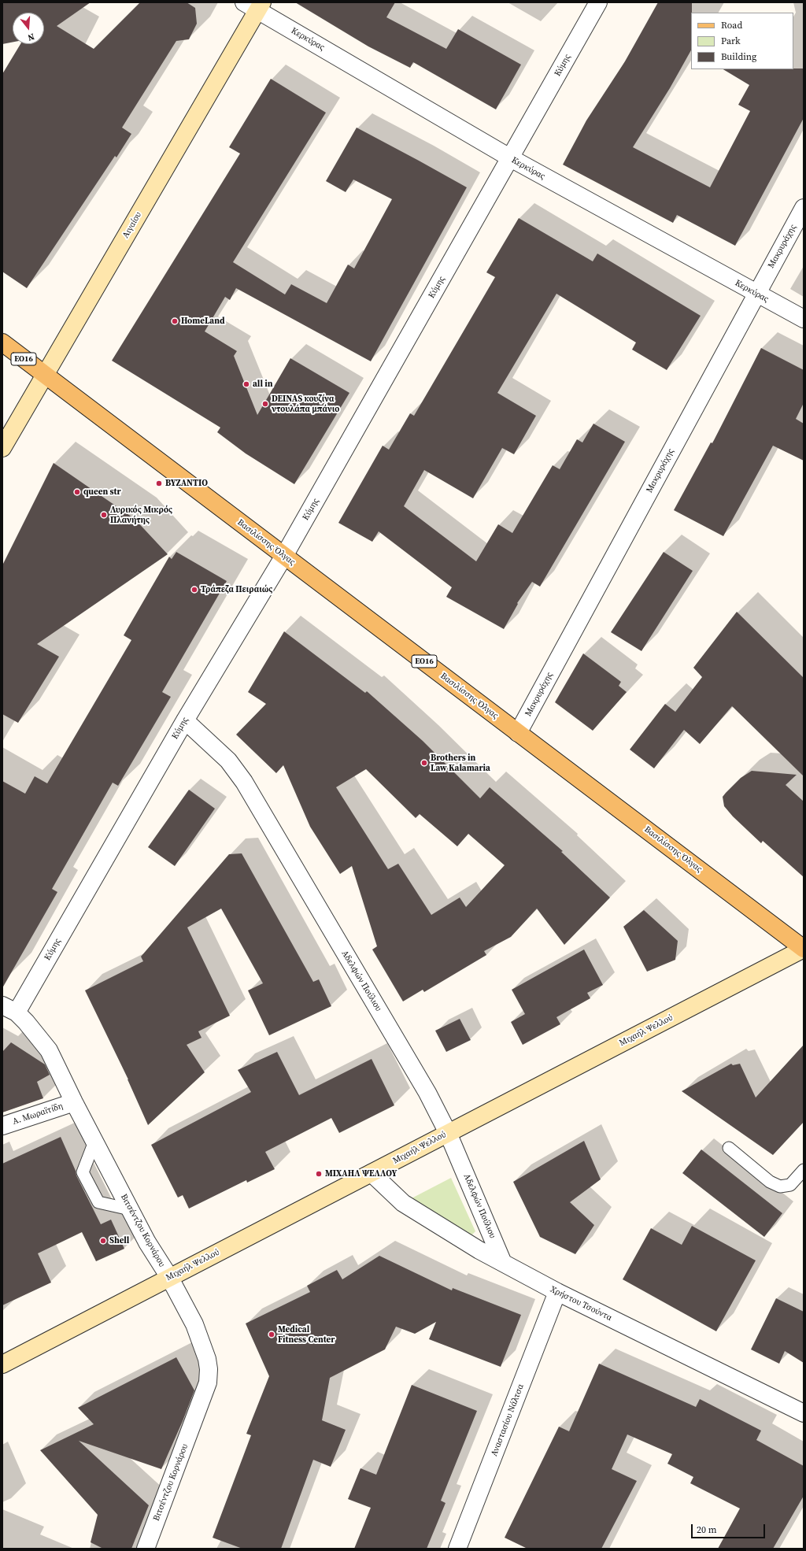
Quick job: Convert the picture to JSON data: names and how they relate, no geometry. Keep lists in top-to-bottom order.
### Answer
{
  "streets": {
    "main road": [
      "Αιγαίου",
      "ΕΟ16",
      "Βασιλίσσης Όλγας",
      "Μιχαήλ Ψελλού"
    ],
    "street": [
      "Κερκύρας",
      "Κύμης",
      "Μακρυράχης",
      "Αδελφών Πούλιου",
      "Α. Μωραϊτίδη",
      "Βιτσέντζου Κορνάρου",
      "Χρήστου Τσούντα",
      "Αναστασίου Νάλτσα"
    ]
  },
  "crossings": [
    ["Κερκύρας", "Κύμης"],
    ["Κερκύρας", "Αιγαίου"],
    ["Κερκύρας", "Μακρυράχης"],
    ["Κύμης", "Βασιλίσσης Όλγας"],
    ["Κύμης", "Αδελφών Πούλιου"],
    ["Κύμης", "Βιτσέντζου Κορνάρου"],
    ["Αιγαίου", "ΕΟ16"],
    ["Αιγαίου", "Βασιλίσσης Όλγας"],
    ["Μακρυράχης", "Βασιλίσσης Όλγας"],
    ["ΕΟ16", "Βασιλίσσης Όλγας"],
    ["Βασιλίσσης Όλγας", "Μιχαήλ Ψελλού"],
    ["Αδελφών Πούλιου", "Μιχαήλ Ψελλού"],
    ["Αδελφών Πούλιου", "Χρήστου Τσούντα"],
    ["Μιχαήλ Ψελλού", "Βιτσέντζου Κορνάρου"],
    ["Μιχαήλ Ψελλού", "Χρήστου Τσούντα"],
    ["Α. Μωραϊτίδη", "Βιτσέντζου Κορνάρου"],
    ["Χρήστου Τσούντα", "Αναστασίου Νάλτσα"]
  ],
  "places": [
    "HomeLand",
    "all in",
    "DEINAS κουζίνα ντουλάπα μπάνιο",
    "ΒΥΖΑΝΤΙΟ",
    "queen str",
    "Λυρικός Μικρός Πλανήτης",
    "Τράπεζα Πειραιώς",
    "Brothers in Law Kalamaria",
    "ΜΙΧΑΗΛ ΨΕΛΛΟΥ",
    "Shell",
    "Medical Fitness Center"
  ],
  "legend": ["Road", "Park", "Building"],
  "scale_bar": "20 m",
  "north": "bottom"
}
